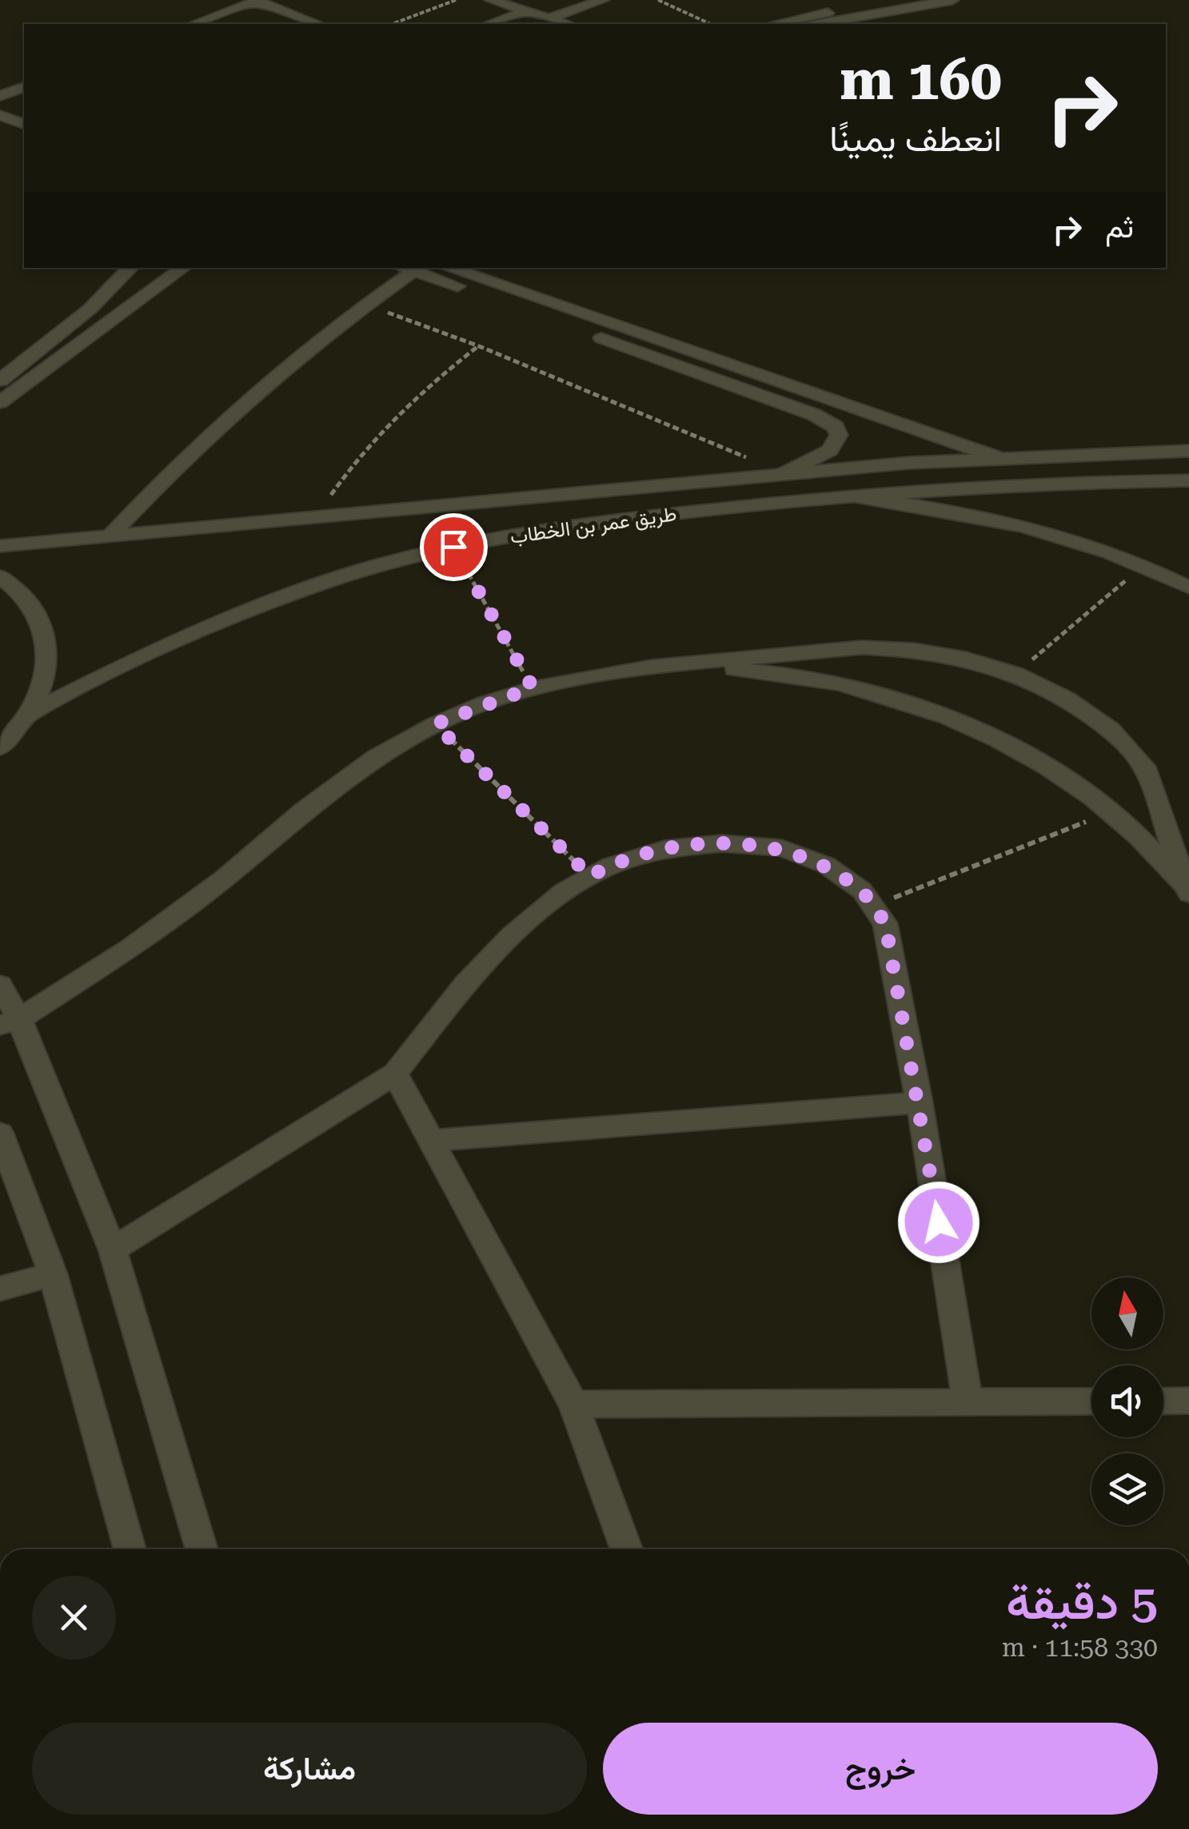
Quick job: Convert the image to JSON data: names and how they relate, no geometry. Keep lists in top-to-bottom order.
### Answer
{
  "streets": {
    "street": ["طريق عمر بن الخطاب"]
  },
  "north": "top",
  "page": {
    "turn": ["160 m", "انعطف يمينًا"],
    "then": "ثم",
    "heading": ["5 دقيقة", "330 m · 11:58"],
    "buttons": ["خروج", "مشاركة"]
  }
}
